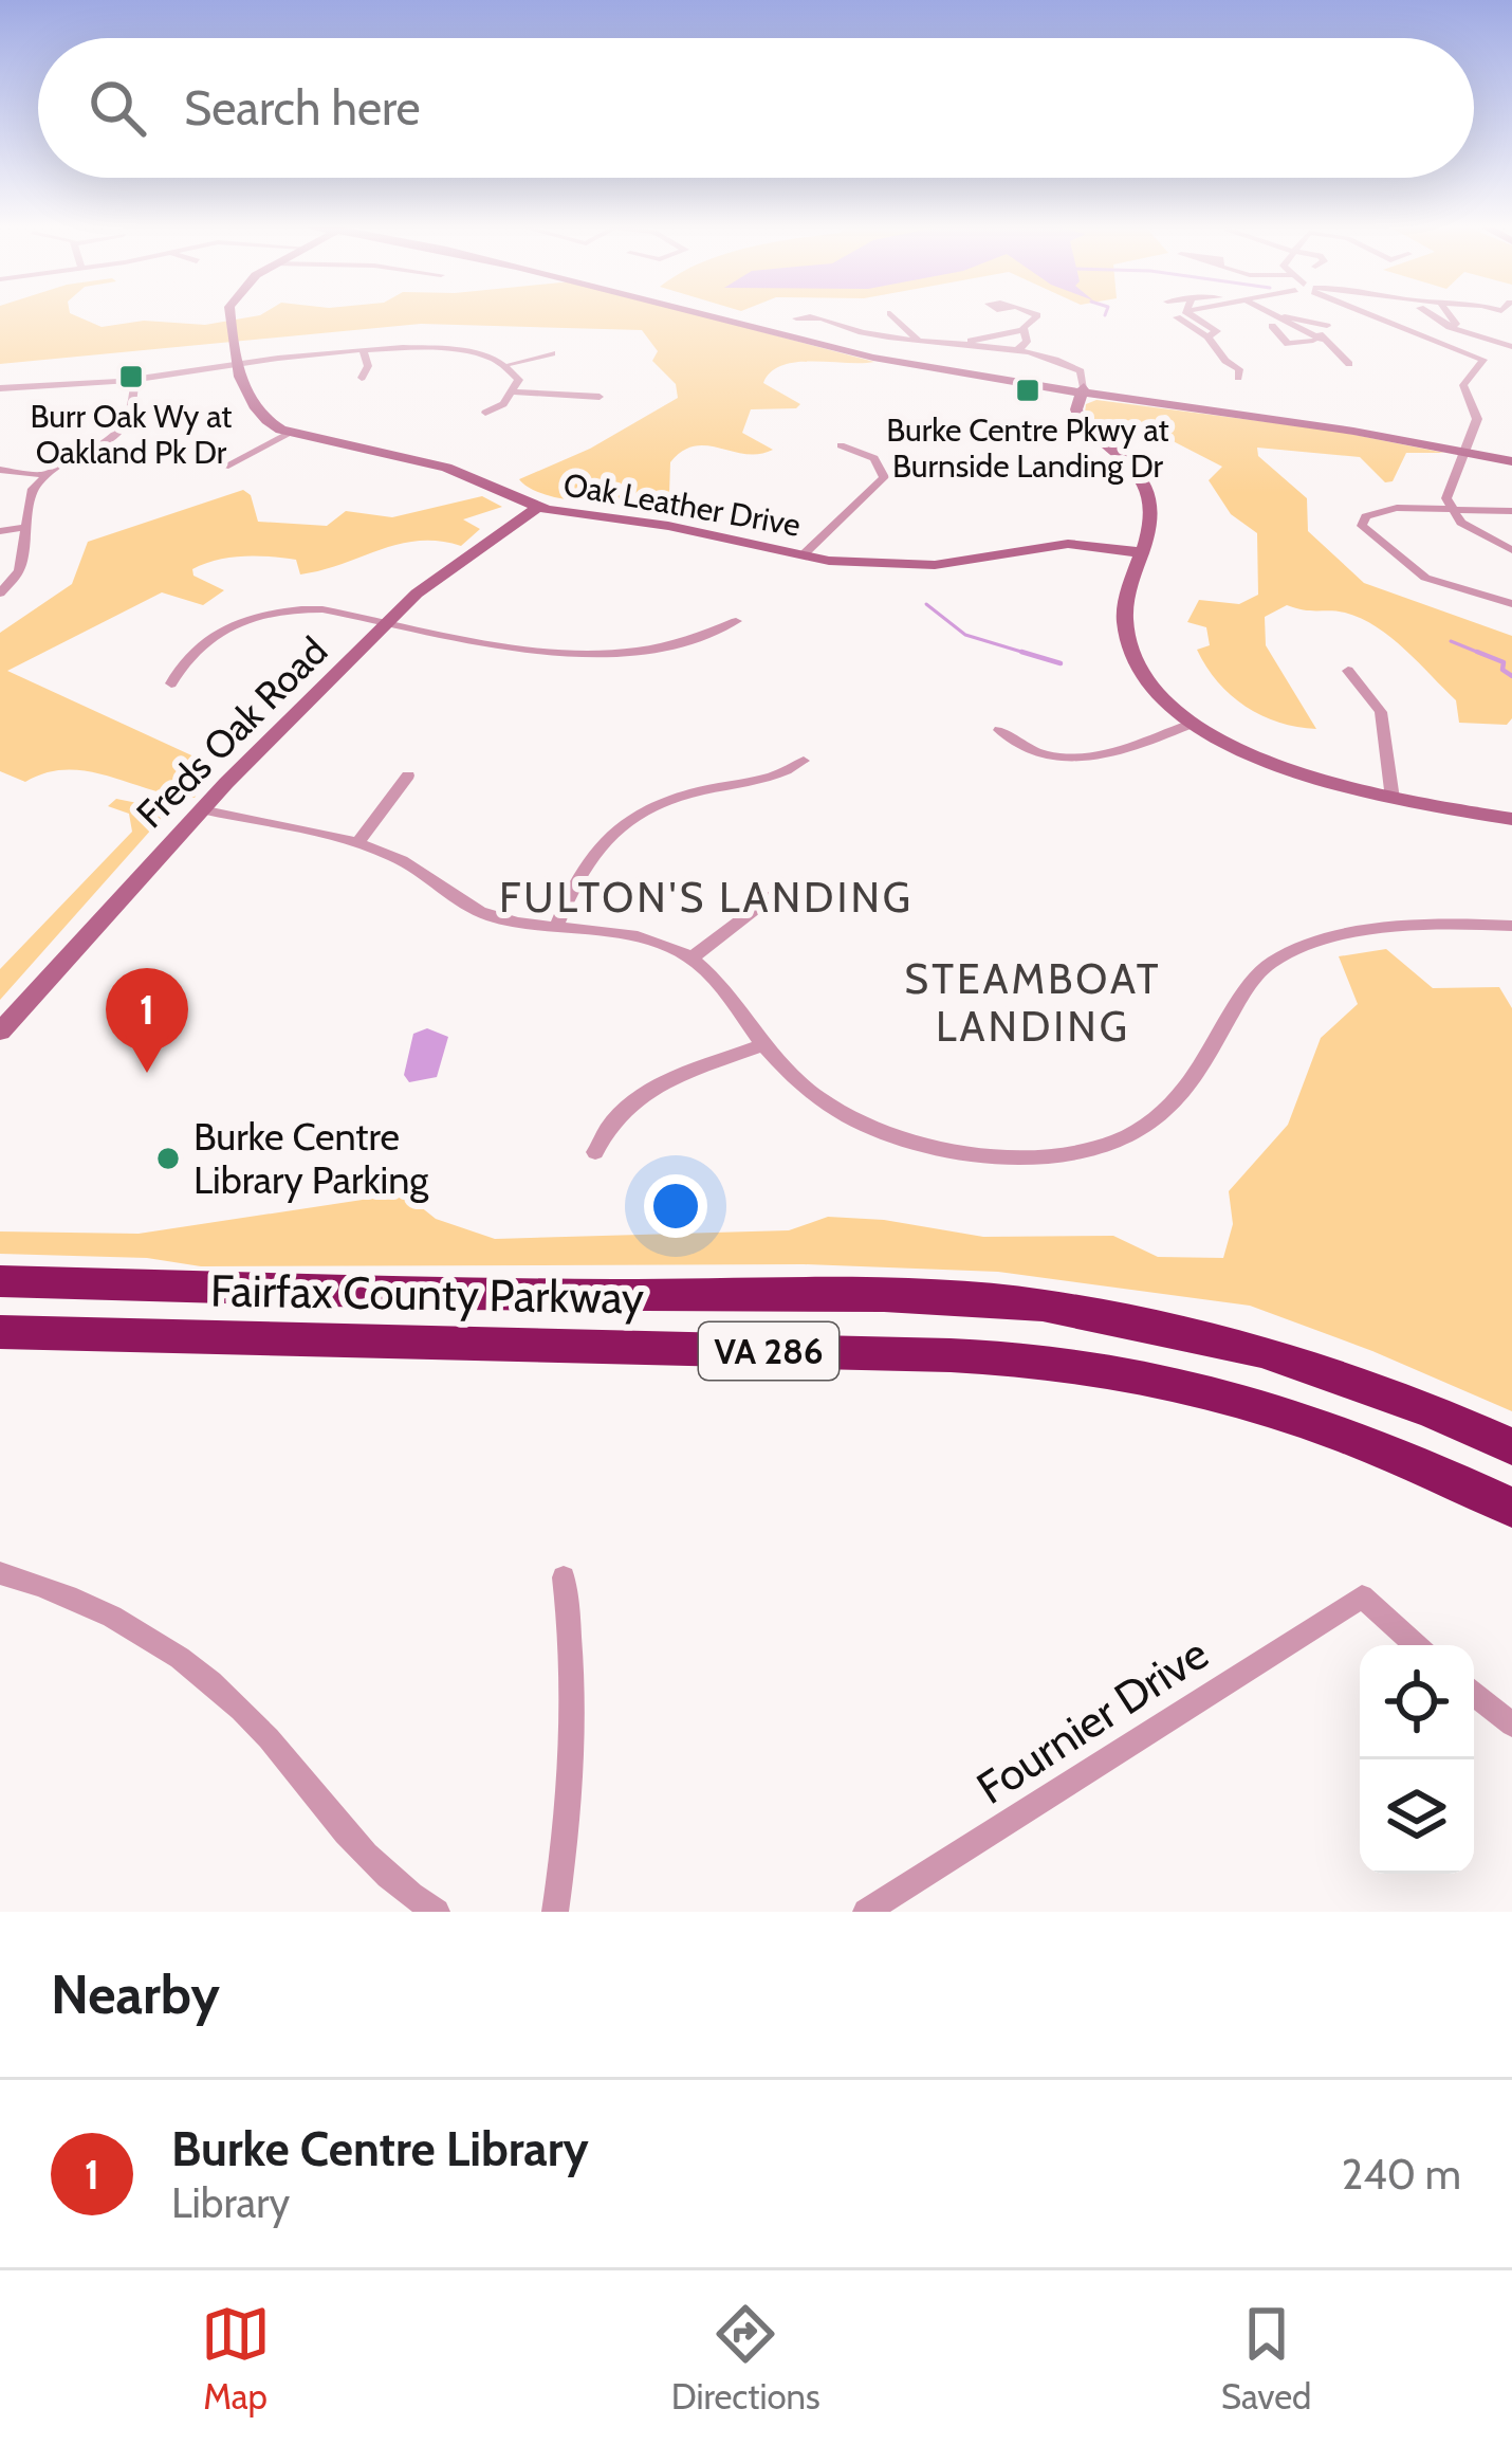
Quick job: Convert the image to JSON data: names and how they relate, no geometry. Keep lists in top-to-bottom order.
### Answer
{
  "streets": {
    "highway": ["Fairfax County Parkway", "VA 286"],
    "street": ["Oak Leather Drive", "Freds Oak Road", "Fournier Drive"]
  },
  "crossings": [
    ["Oak Leather Drive", "Freds Oak Road"]
  ],
  "districts": ["FULTON'S LANDING", "STEAMBOAT LANDING"],
  "places": {
    "transit": ["Burr Oak Wy at Oakland Pk Dr", "Burke Centre Pkwy at Burnside Landing Dr"],
    "other": ["Burke Centre Library Parking"]
  },
  "page": {
    "search": "Search here",
    "pins": "1",
    "heading": "Nearby",
    "list": [
      {
        "mark": "1",
        "name": "Burke Centre Library",
        "note": "Library",
        "value": "240 m"
      }
    ],
    "nav": ["Map", "Directions", "Saved"]
  }
}
